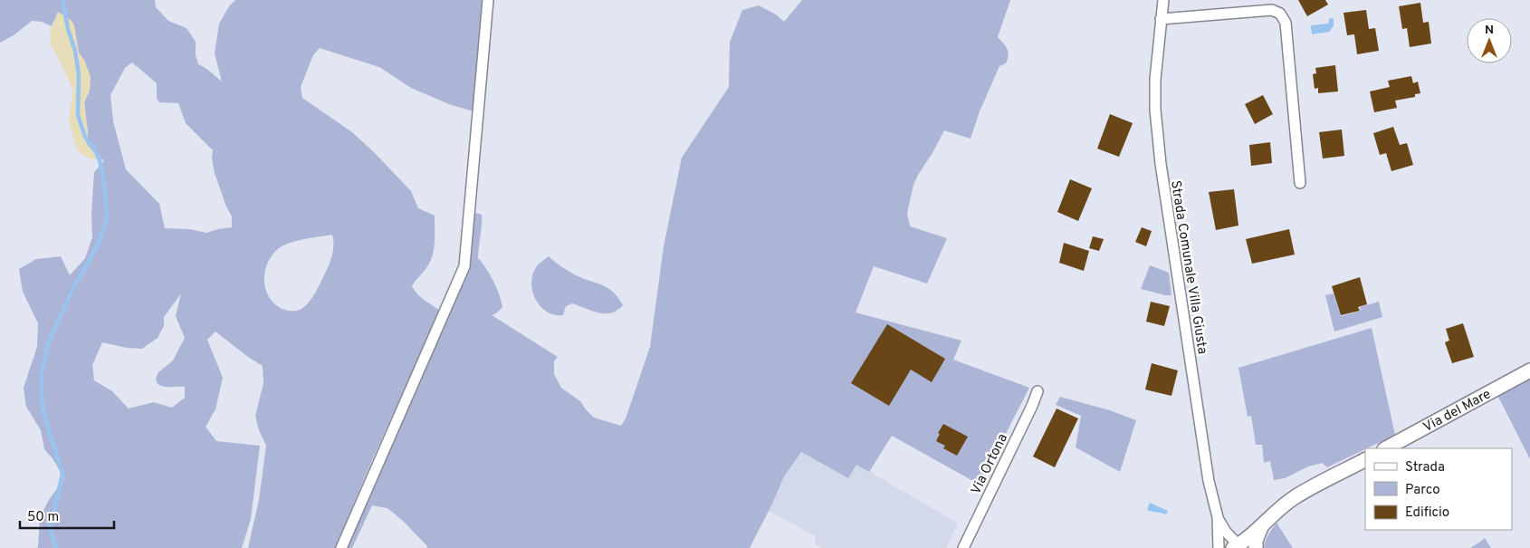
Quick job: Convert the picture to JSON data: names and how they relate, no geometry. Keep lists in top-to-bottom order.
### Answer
{
  "streets": {
    "street": ["Strada Comunale Villa Giusta", "Via del Mare", "Via Ortona"]
  },
  "legend": ["Strada", "Parco", "Edificio"],
  "scale_bar": "50 m",
  "north": "top"
}
